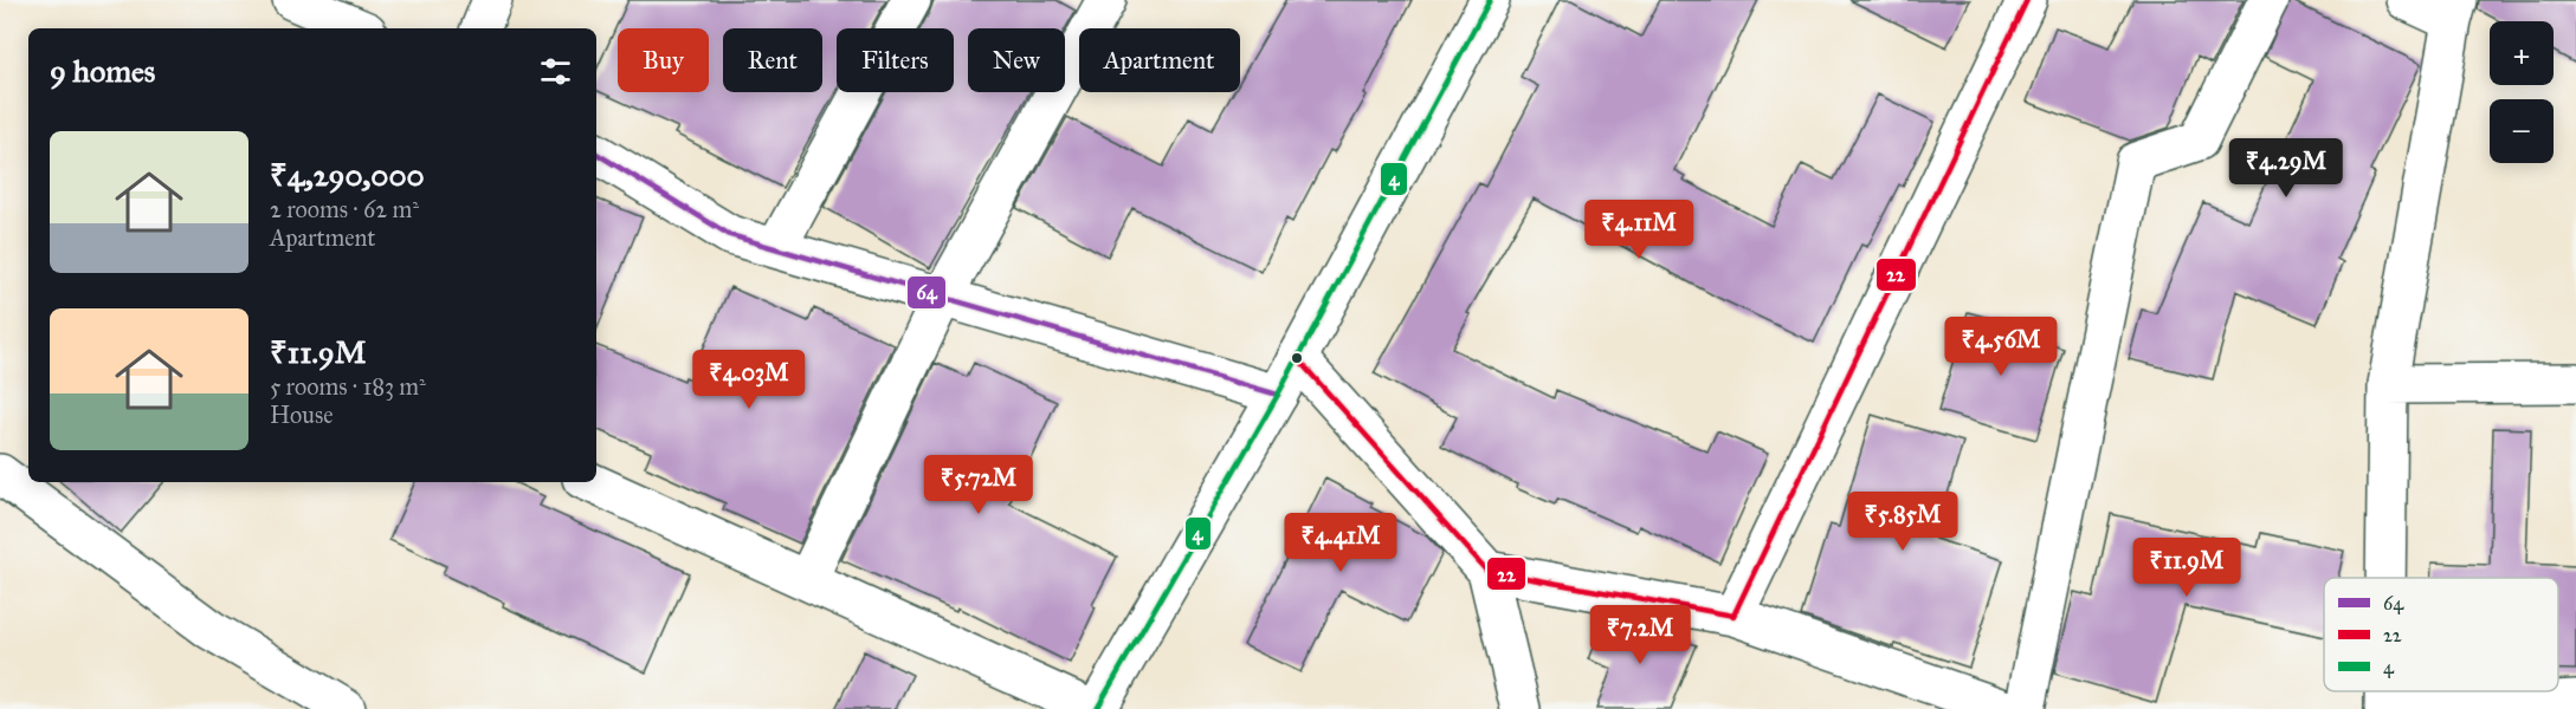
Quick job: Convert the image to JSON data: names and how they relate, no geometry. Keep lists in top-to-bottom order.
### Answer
{
  "lines": ["transit line 22", "transit line 4", "transit line 64"],
  "legend": ["64", "22", "4"],
  "page": {
    "map_buttons": ["+", "−"],
    "chip": [
      "Buy",
      "Rent",
      "Filters",
      "New",
      "Apartment"
    ],
    "heading": "9 homes",
    "list": [
      {
        "name": "₹4,290,000",
        "note": "2 rooms · 62 m² · Apartment"
      },
      {
        "name": "₹11.9M",
        "note": "5 rooms · 183 m² · House"
      }
    ],
    "price": [
      "₹4.29M",
      "₹4.11M",
      "₹4.56M",
      "₹4.03M",
      "₹5.72M",
      "₹5.85M",
      "₹4.41M",
      "₹11.9M",
      "₹7.2M"
    ]
  }
}
